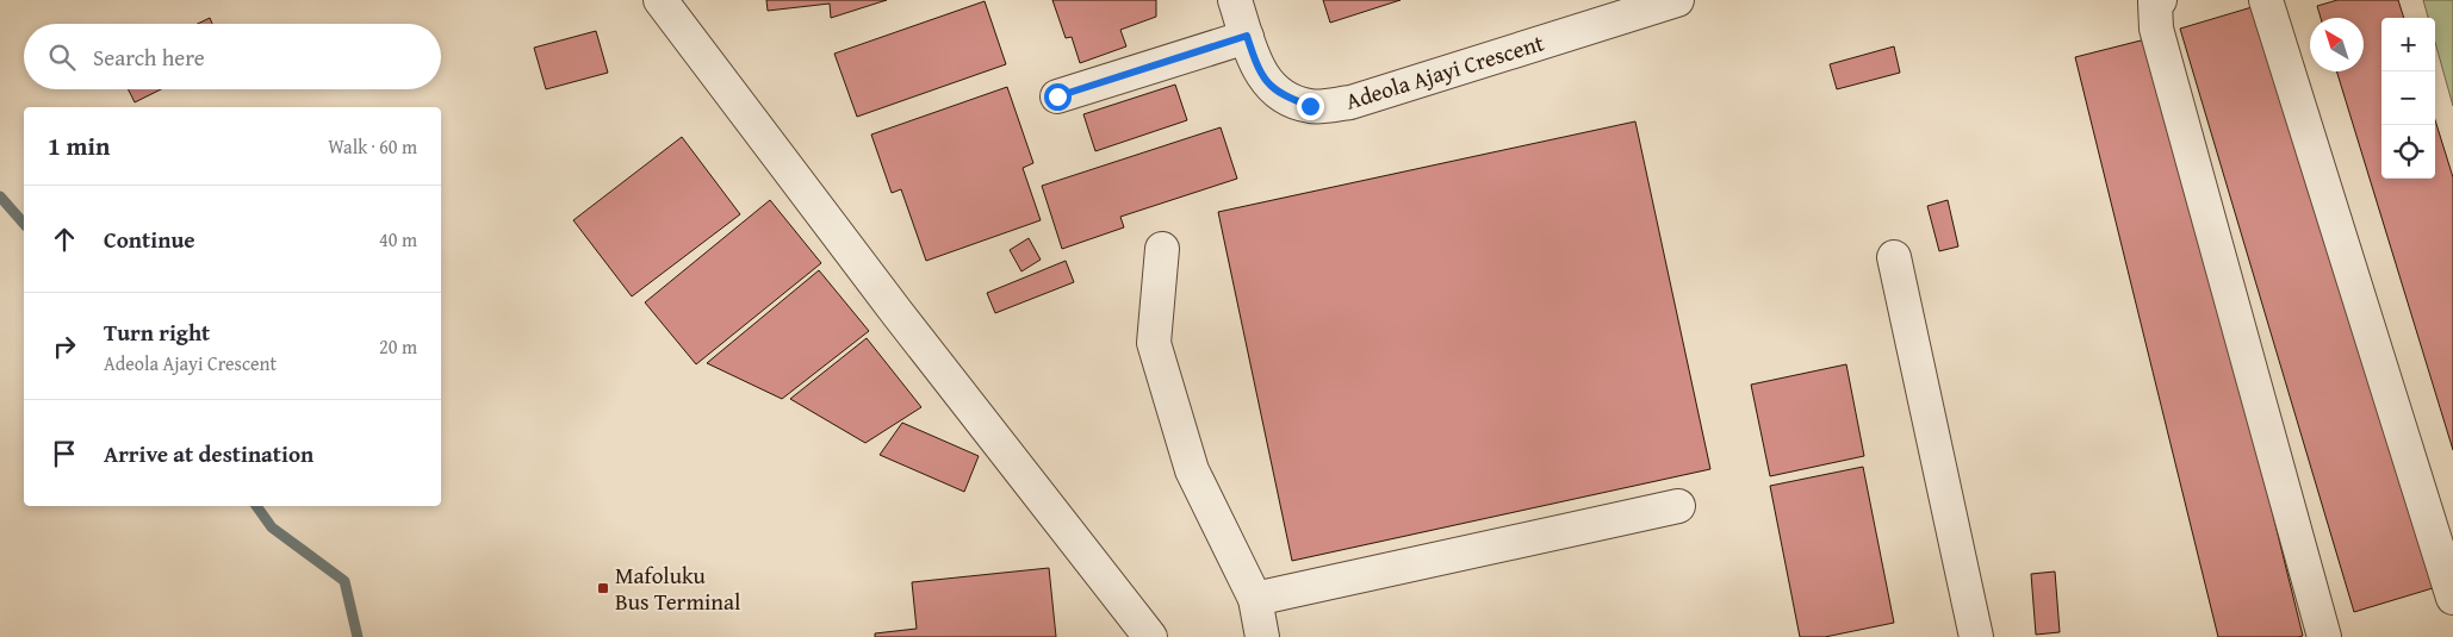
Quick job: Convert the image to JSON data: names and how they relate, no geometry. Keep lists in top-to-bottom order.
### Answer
{
  "streets": {
    "street": ["Adeola Ajayi Crescent"]
  },
  "places": {
    "transit": ["Mafoluku Bus Terminal"]
  },
  "north": "top left",
  "page": {
    "map_buttons": ["+", "−"],
    "search": "Search here",
    "heading": ["1 min", "Walk · 60 m"],
    "list": [
      ["Continue", "40 m"],
      ["Turn right", "Adeola Ajayi Crescent", "20 m"],
      "Arrive at destination"
    ]
  }
}
